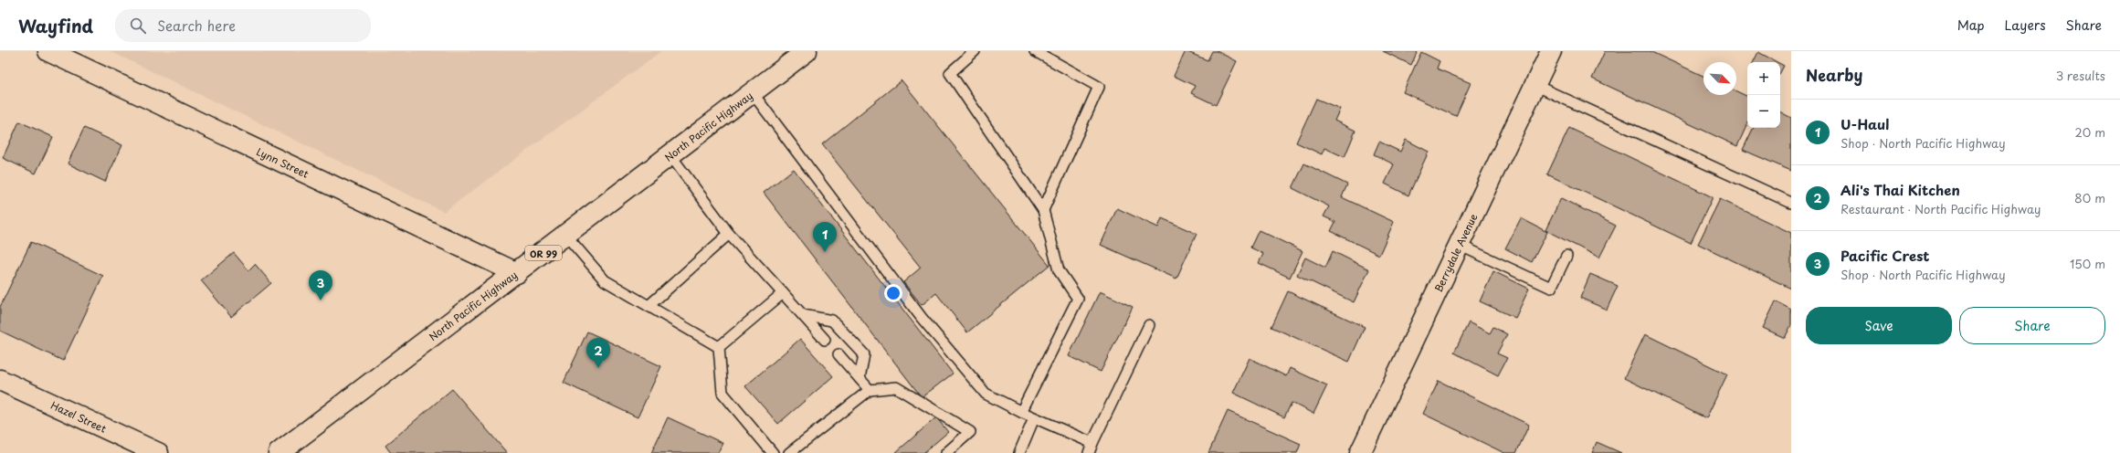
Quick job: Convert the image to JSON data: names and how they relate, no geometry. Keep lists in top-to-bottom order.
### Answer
{
  "streets": {
    "street": [
      "North Pacific Highway",
      "Lynn Street",
      "Berrydale Avenue",
      "OR 99",
      "Hazel Street"
    ]
  },
  "crossings": [
    ["North Pacific Highway", "Lynn Street"]
  ],
  "north": "bottom right",
  "page": {
    "header": "Wayfind",
    "search": "Search here",
    "nav": ["Map", "Layers", "Share"],
    "heading": ["Nearby", "3 results"],
    "map_buttons": ["+", "−"],
    "list": [
      {
        "mark": "1",
        "name": "U-Haul",
        "note": "Shop · North Pacific Highway",
        "value": "20 m"
      },
      {
        "mark": "2",
        "name": "Ali's Thai Kitchen",
        "note": "Restaurant · North Pacific Highway",
        "value": "80 m"
      },
      {
        "mark": "3",
        "name": "Pacific Crest",
        "note": "Shop · North Pacific Highway",
        "value": "150 m"
      }
    ],
    "pins": ["1", "3", "2"],
    "buttons": ["Save", "Share"]
  }
}
